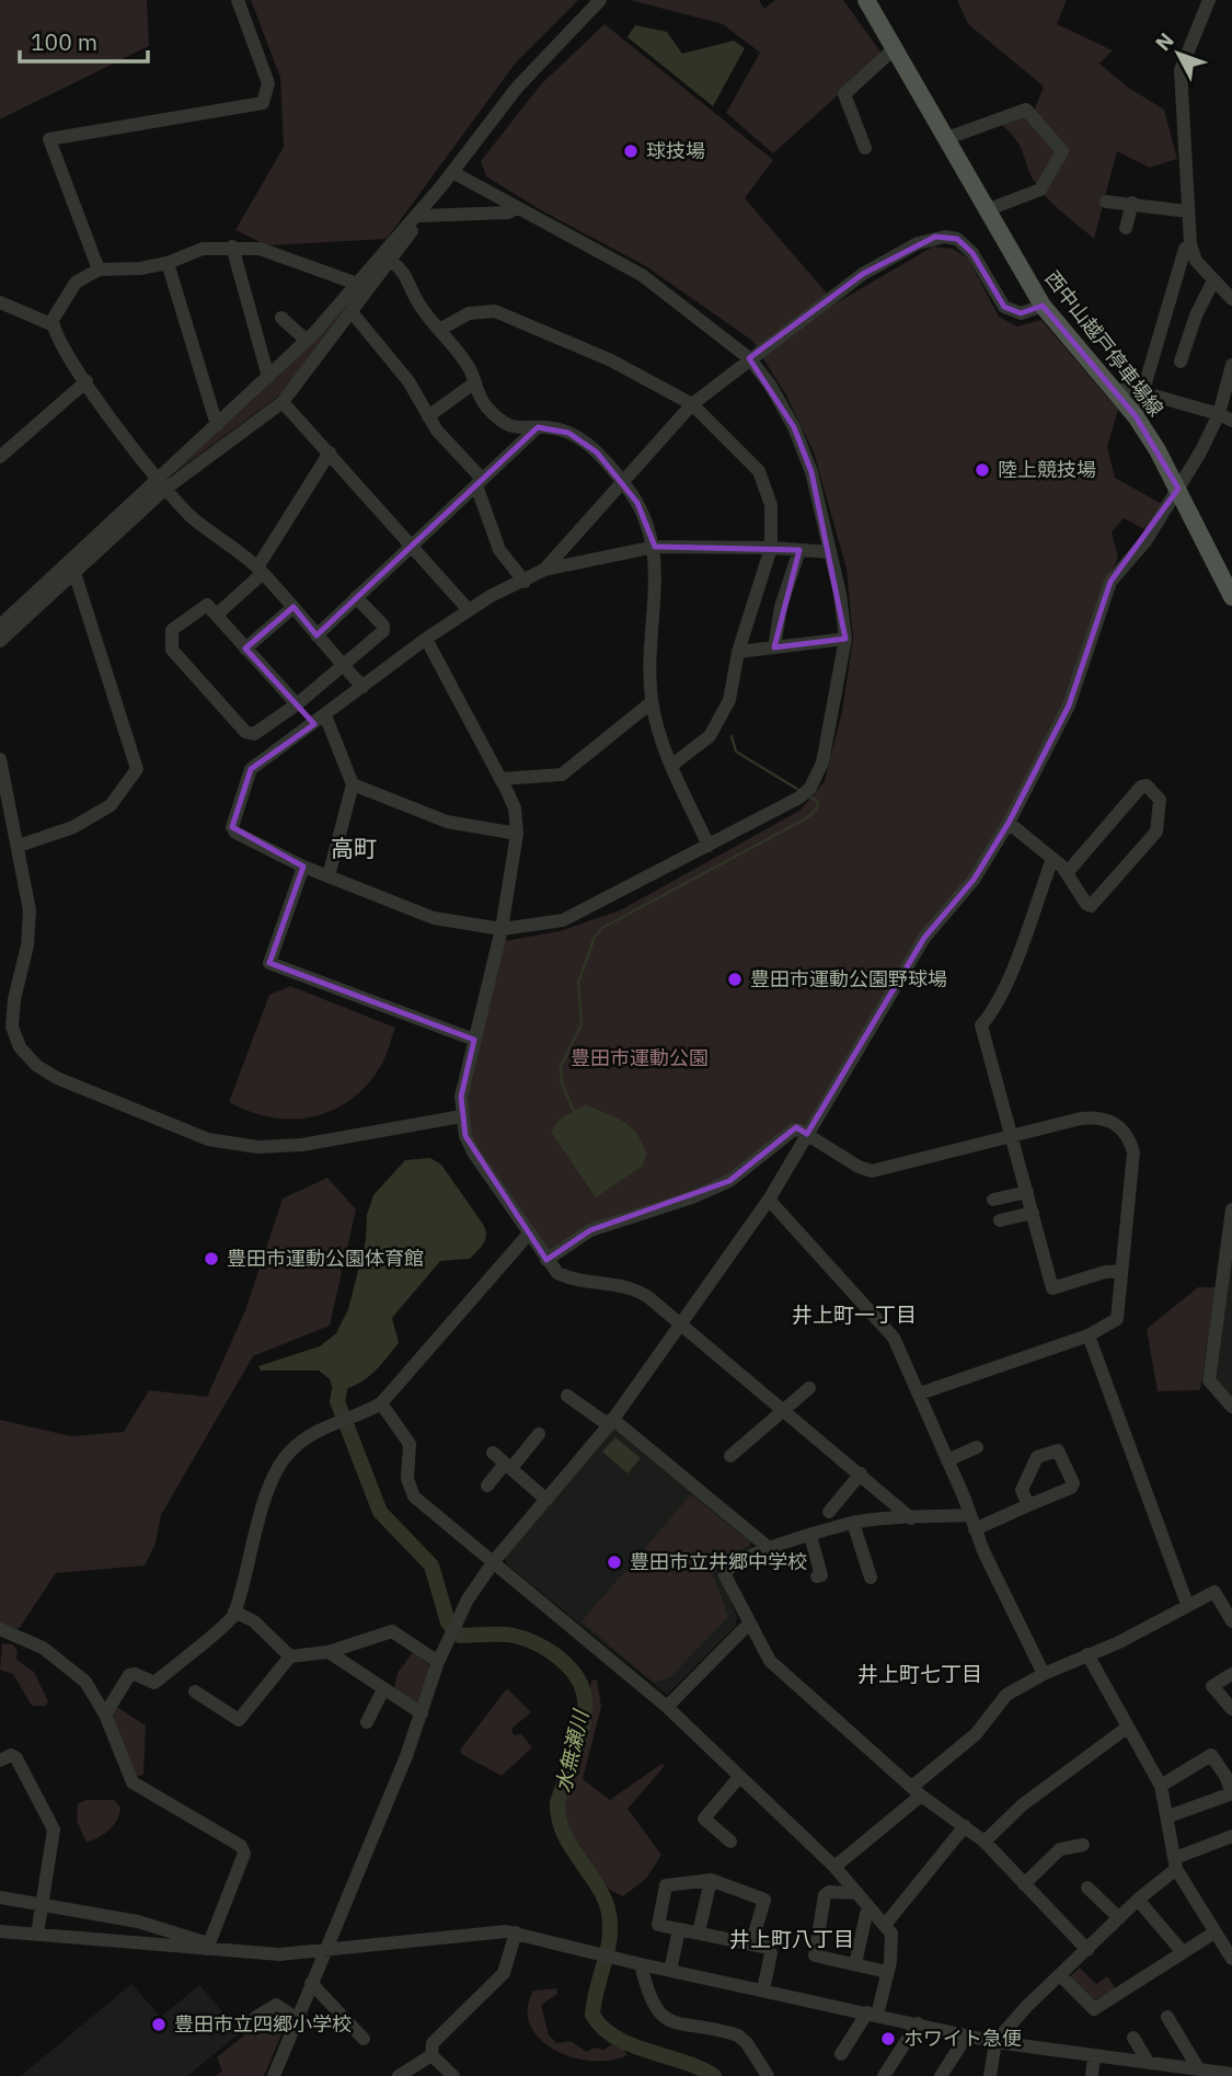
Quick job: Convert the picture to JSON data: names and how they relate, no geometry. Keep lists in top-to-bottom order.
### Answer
{
  "streets": {
    "main road": ["西中山越戸停車場線"]
  },
  "districts": [
    "高町",
    "井上町一丁目",
    "井上町七丁目",
    "井上町八丁目"
  ],
  "water": ["水無瀬川"],
  "parks": ["豊田市運動公園"],
  "places": [
    "球技場",
    "陸上競技場",
    "豊田市運動公園野球場",
    "豊田市運動公園体育館",
    "豊田市立井郷中学校",
    "豊田市立四郷小学校",
    "ホワイト急便"
  ],
  "scale_bar": "100 m",
  "north": "top left"
}
